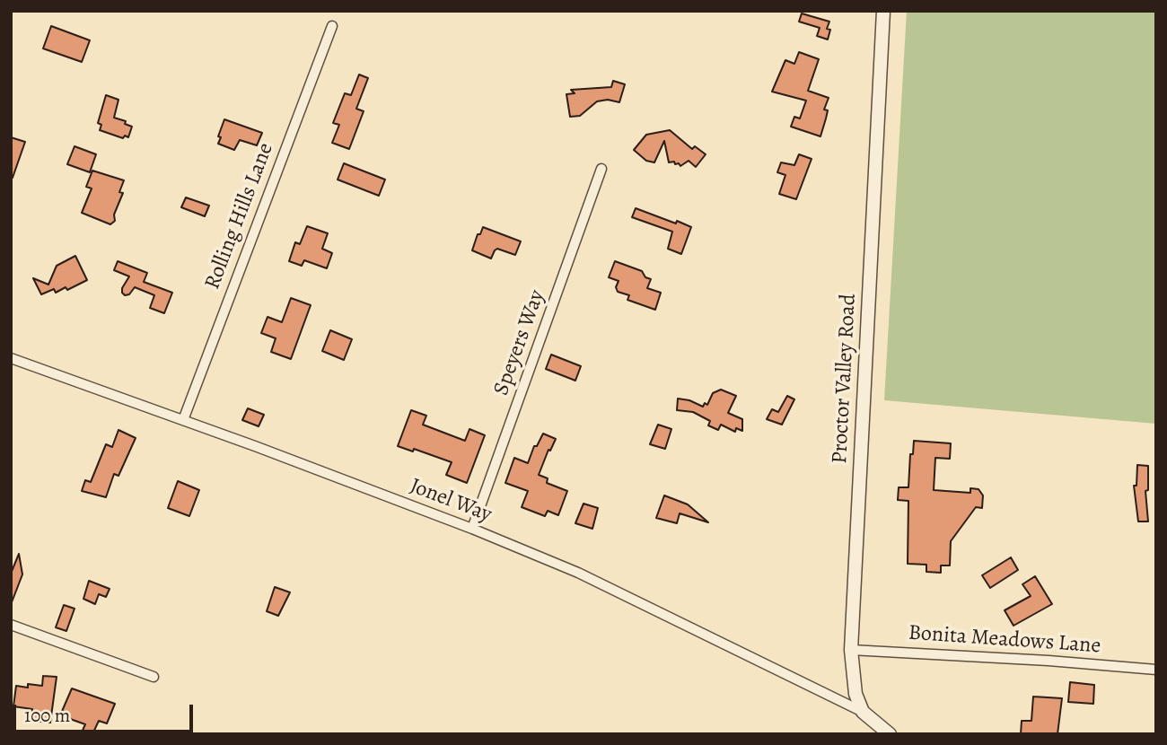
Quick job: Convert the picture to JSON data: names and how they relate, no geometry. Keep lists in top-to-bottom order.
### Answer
{
  "streets": {
    "street": [
      "Rolling Hills Lane",
      "Speyers Way",
      "Proctor Valley Road",
      "Jonel Way",
      "Bonita Meadows Lane"
    ]
  },
  "crossings": [
    ["Rolling Hills Lane", "Jonel Way"],
    ["Speyers Way", "Jonel Way"],
    ["Proctor Valley Road", "Jonel Way"],
    ["Proctor Valley Road", "Bonita Meadows Lane"]
  ],
  "scale_bar": "100 m"
}
